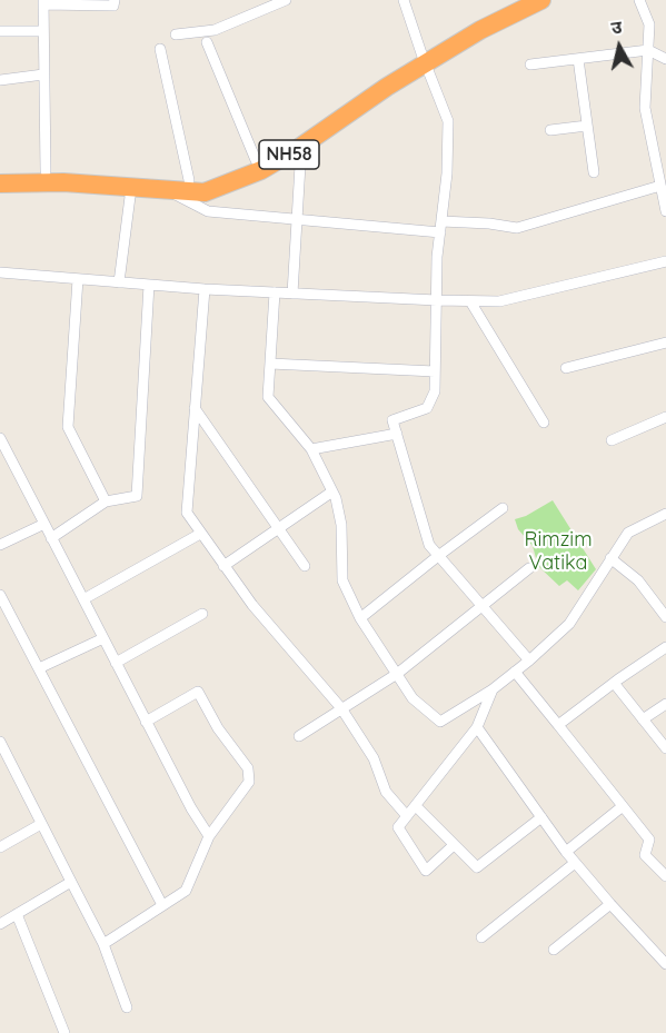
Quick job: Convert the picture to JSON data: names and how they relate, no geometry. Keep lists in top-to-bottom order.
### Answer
{
  "streets": {
    "highway": ["NH58"]
  },
  "parks": ["Rimzim Vatika"],
  "north": "top"
}
